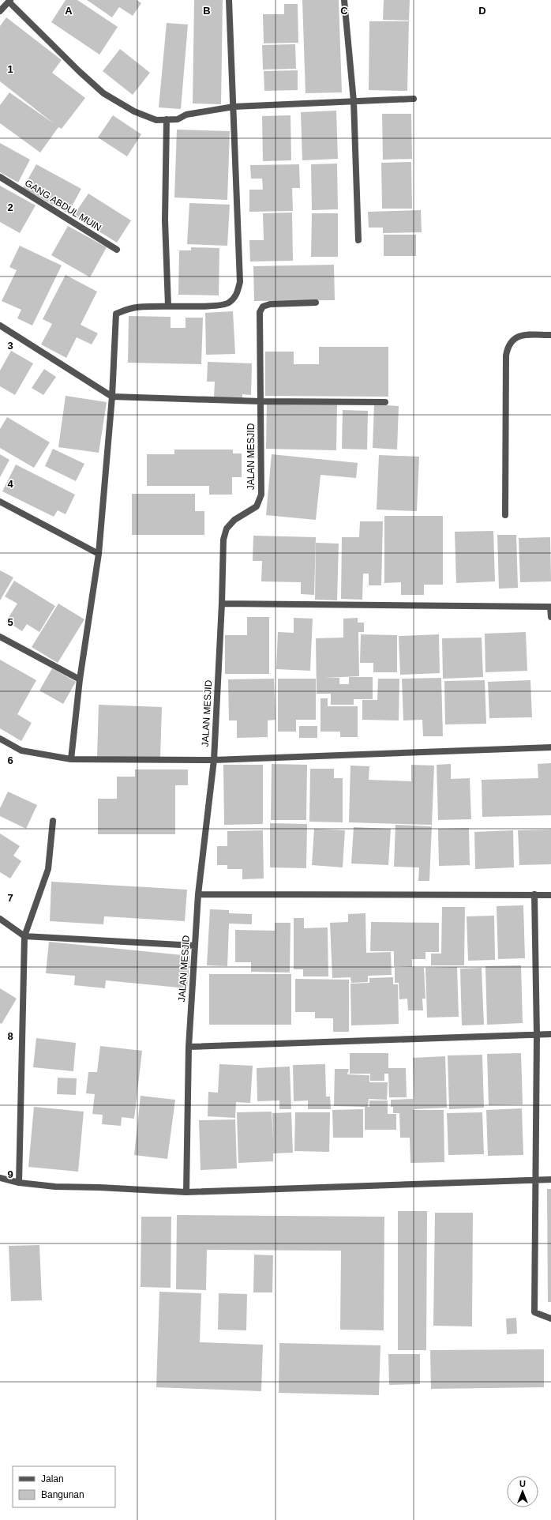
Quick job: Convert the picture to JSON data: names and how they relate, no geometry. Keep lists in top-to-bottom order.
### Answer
{
  "streets": {
    "street": ["GANG ABDUL MUIN", "JALAN MESJID"]
  },
  "legend": ["Jalan", "Bangunan"],
  "north": "top",
  "grid": {
    "columns": [
      "A",
      "B",
      "C",
      "D"
    ],
    "rows": [
      "1",
      "2",
      "3",
      "4",
      "5",
      "6",
      "7",
      "8",
      "9"
    ]
  }
}
